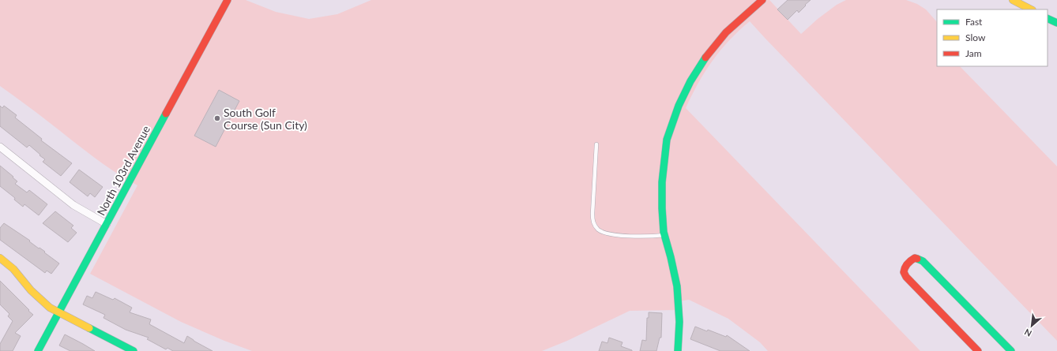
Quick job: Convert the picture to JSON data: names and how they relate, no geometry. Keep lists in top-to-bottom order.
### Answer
{
  "streets": {
    "street": ["North 103rd Avenue"]
  },
  "places": ["South Golf Course (Sun City)"],
  "legend": ["Fast", "Slow", "Jam"],
  "north": "bottom left"
}
